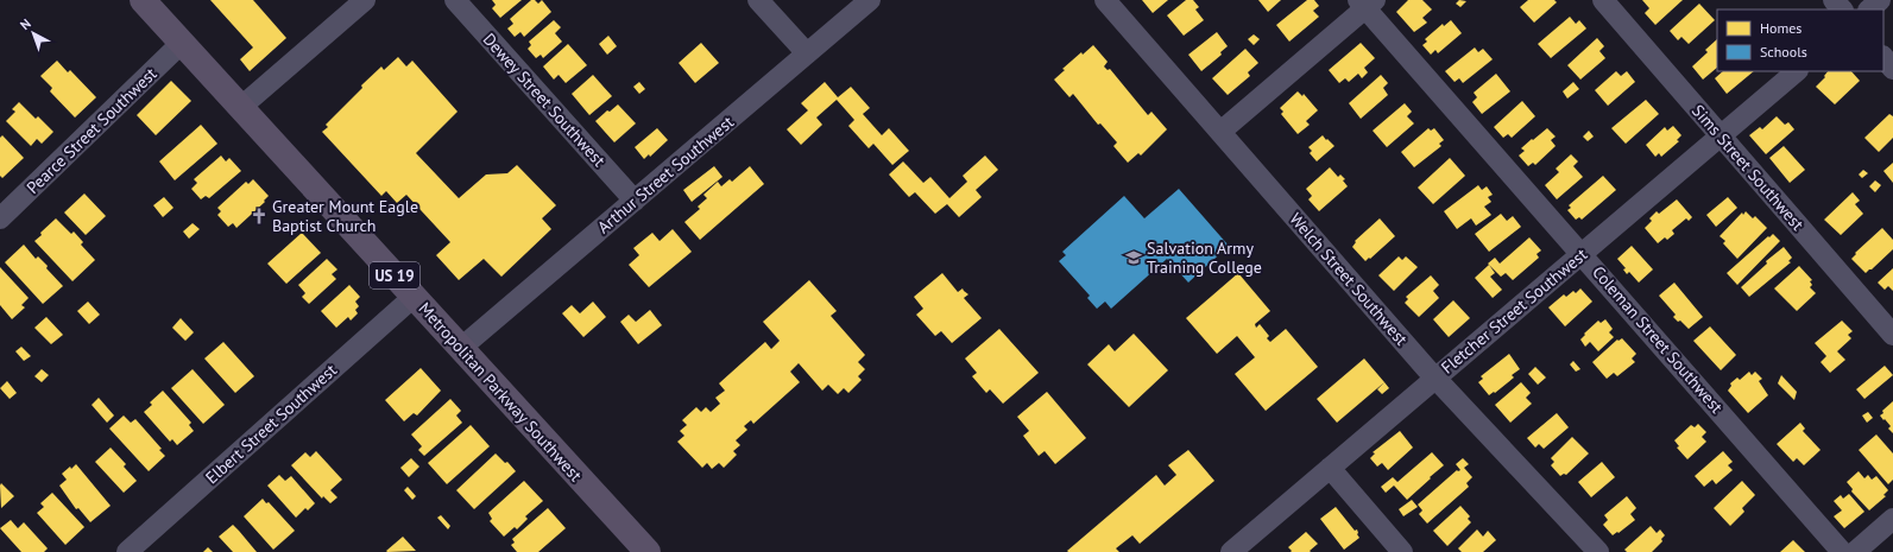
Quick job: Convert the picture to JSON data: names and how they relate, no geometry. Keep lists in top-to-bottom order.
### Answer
{
  "streets": {
    "main road": ["US 19", "Metropolitan Parkway Southwest"],
    "street": [
      "Dewey Street Southwest",
      "Pearce Street Southwest",
      "Sims Street Southwest",
      "Arthur Street Southwest",
      "Welch Street Southwest",
      "Fletcher Street Southwest",
      "Coleman Street Southwest",
      "Elbert Street Southwest"
    ]
  },
  "crossings": [
    ["Dewey Street Southwest", "Arthur Street Southwest"],
    ["Pearce Street Southwest", "Metropolitan Parkway Southwest"],
    ["Sims Street Southwest", "Fletcher Street Southwest"],
    ["Arthur Street Southwest", "Metropolitan Parkway Southwest"],
    ["Welch Street Southwest", "Fletcher Street Southwest"],
    ["Fletcher Street Southwest", "Coleman Street Southwest"],
    ["Metropolitan Parkway Southwest", "Elbert Street Southwest"]
  ],
  "places": {
    "church": ["Greater Mount Eagle Baptist Church"],
    "school or university": ["Salvation Army Training College"]
  },
  "legend": ["Homes", "Schools"],
  "north": "top left"
}
